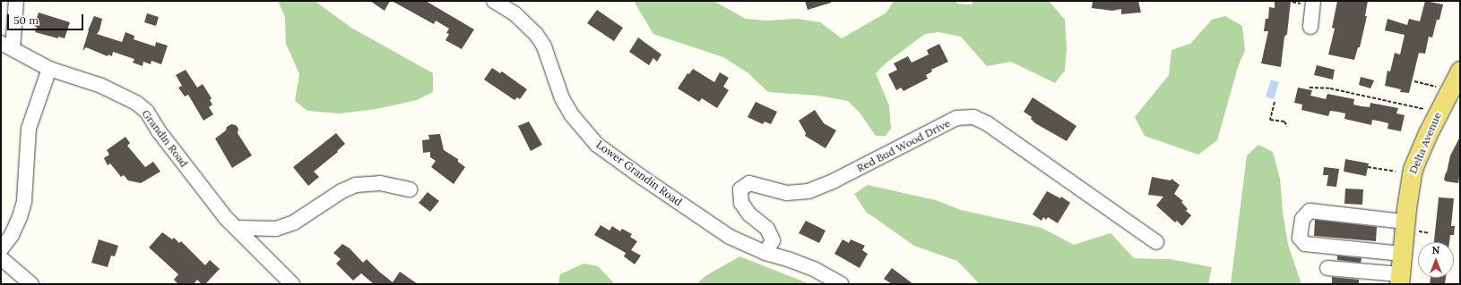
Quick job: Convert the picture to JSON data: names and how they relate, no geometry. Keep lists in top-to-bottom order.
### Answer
{
  "streets": {
    "main road": ["Delta Avenue"],
    "street": ["Grandin Road", "Red Bud Wood Drive", "Lower Grandin Road"]
  },
  "crossings": [
    ["Red Bud Wood Drive", "Lower Grandin Road"]
  ],
  "scale_bar": "50 m",
  "north": "top"
}
